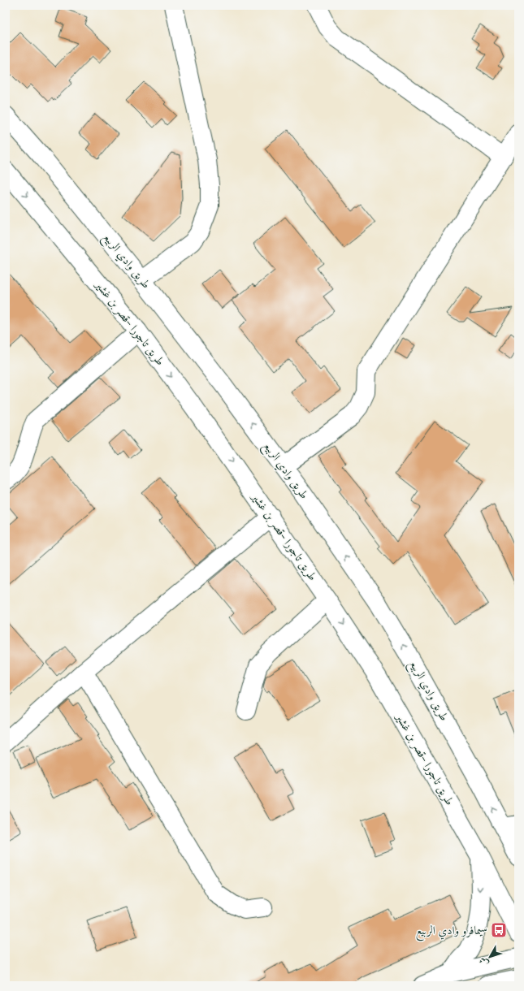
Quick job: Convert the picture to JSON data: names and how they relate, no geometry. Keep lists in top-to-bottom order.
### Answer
{
  "streets": {
    "main road": ["طريق وادي الربيع", "طريق تاجورا -قصر بن غشير"]
  },
  "one_way": ["طريق وادي الربيع", "طريق تاجورا -قصر بن غشير"],
  "places": {
    "bus stop": ["سيمافرو وادي الربيع"]
  },
  "north": "bottom left"
}
